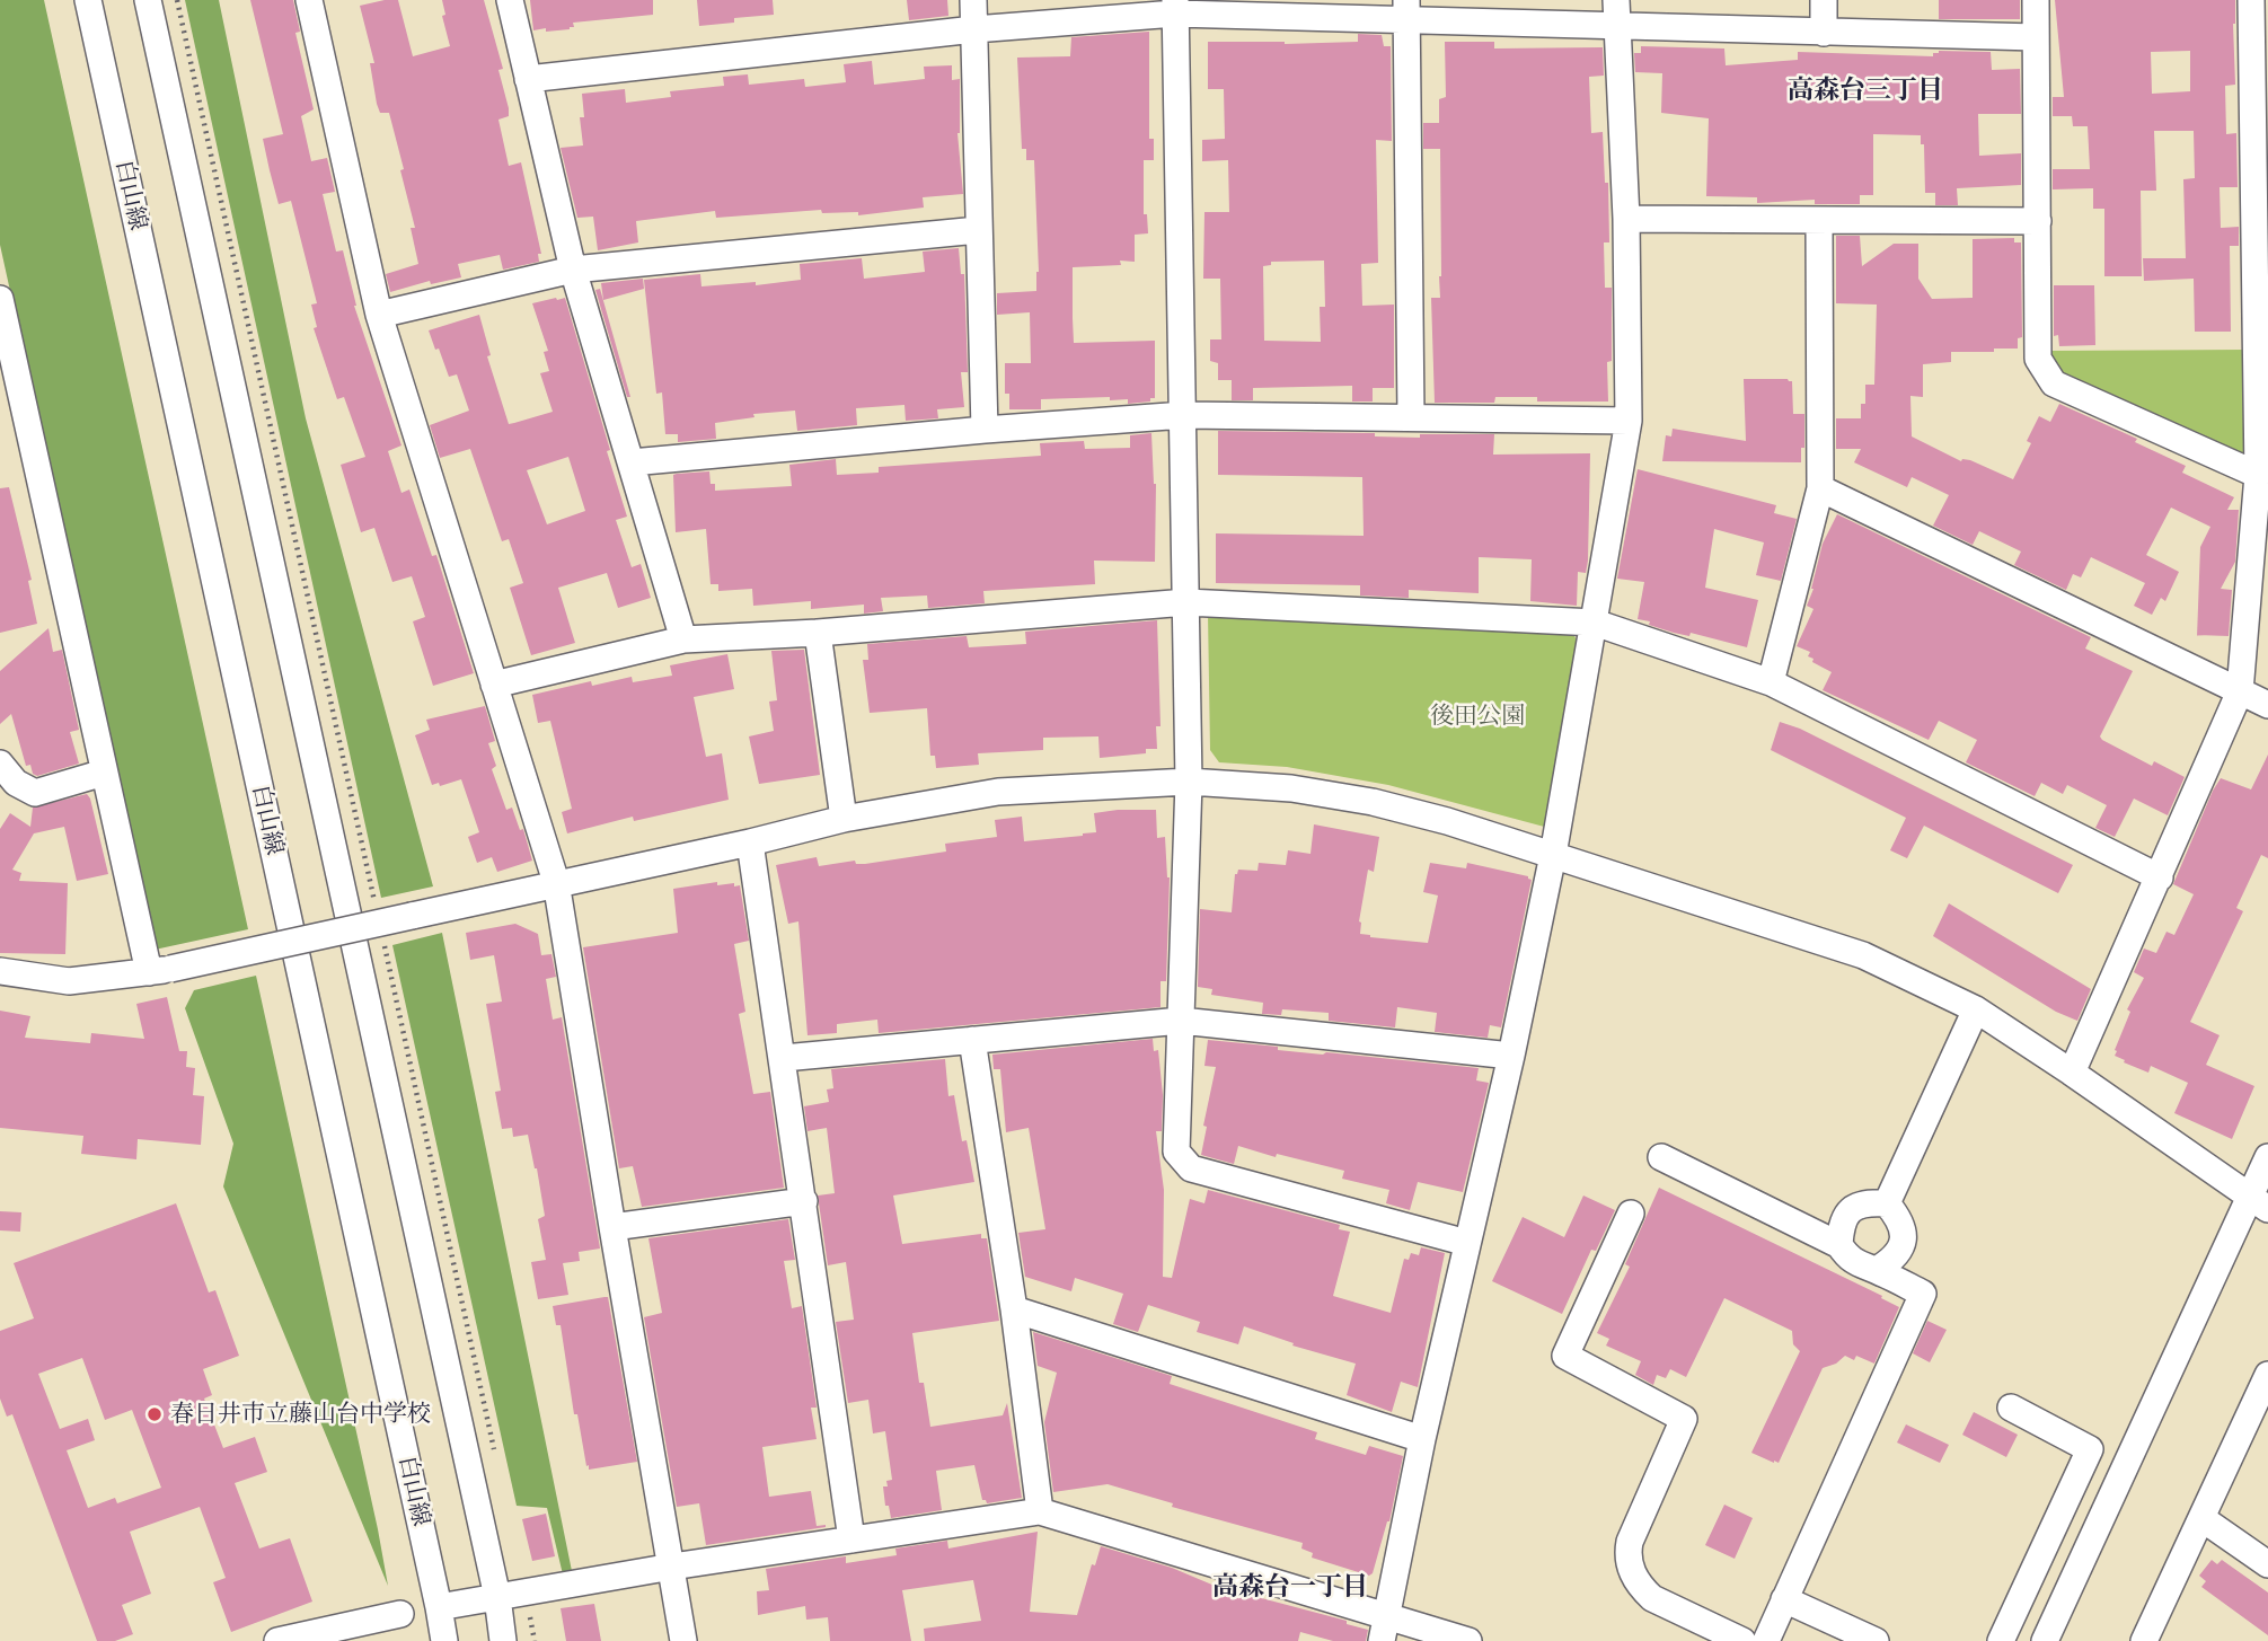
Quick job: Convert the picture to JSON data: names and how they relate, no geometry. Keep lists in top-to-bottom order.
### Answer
{
  "streets": {
    "street": ["白山線"]
  },
  "districts": ["高森台三丁目", "高森台一丁目"],
  "parks": ["後田公園"],
  "places": ["春日井市立藤山台中学校"]
}
